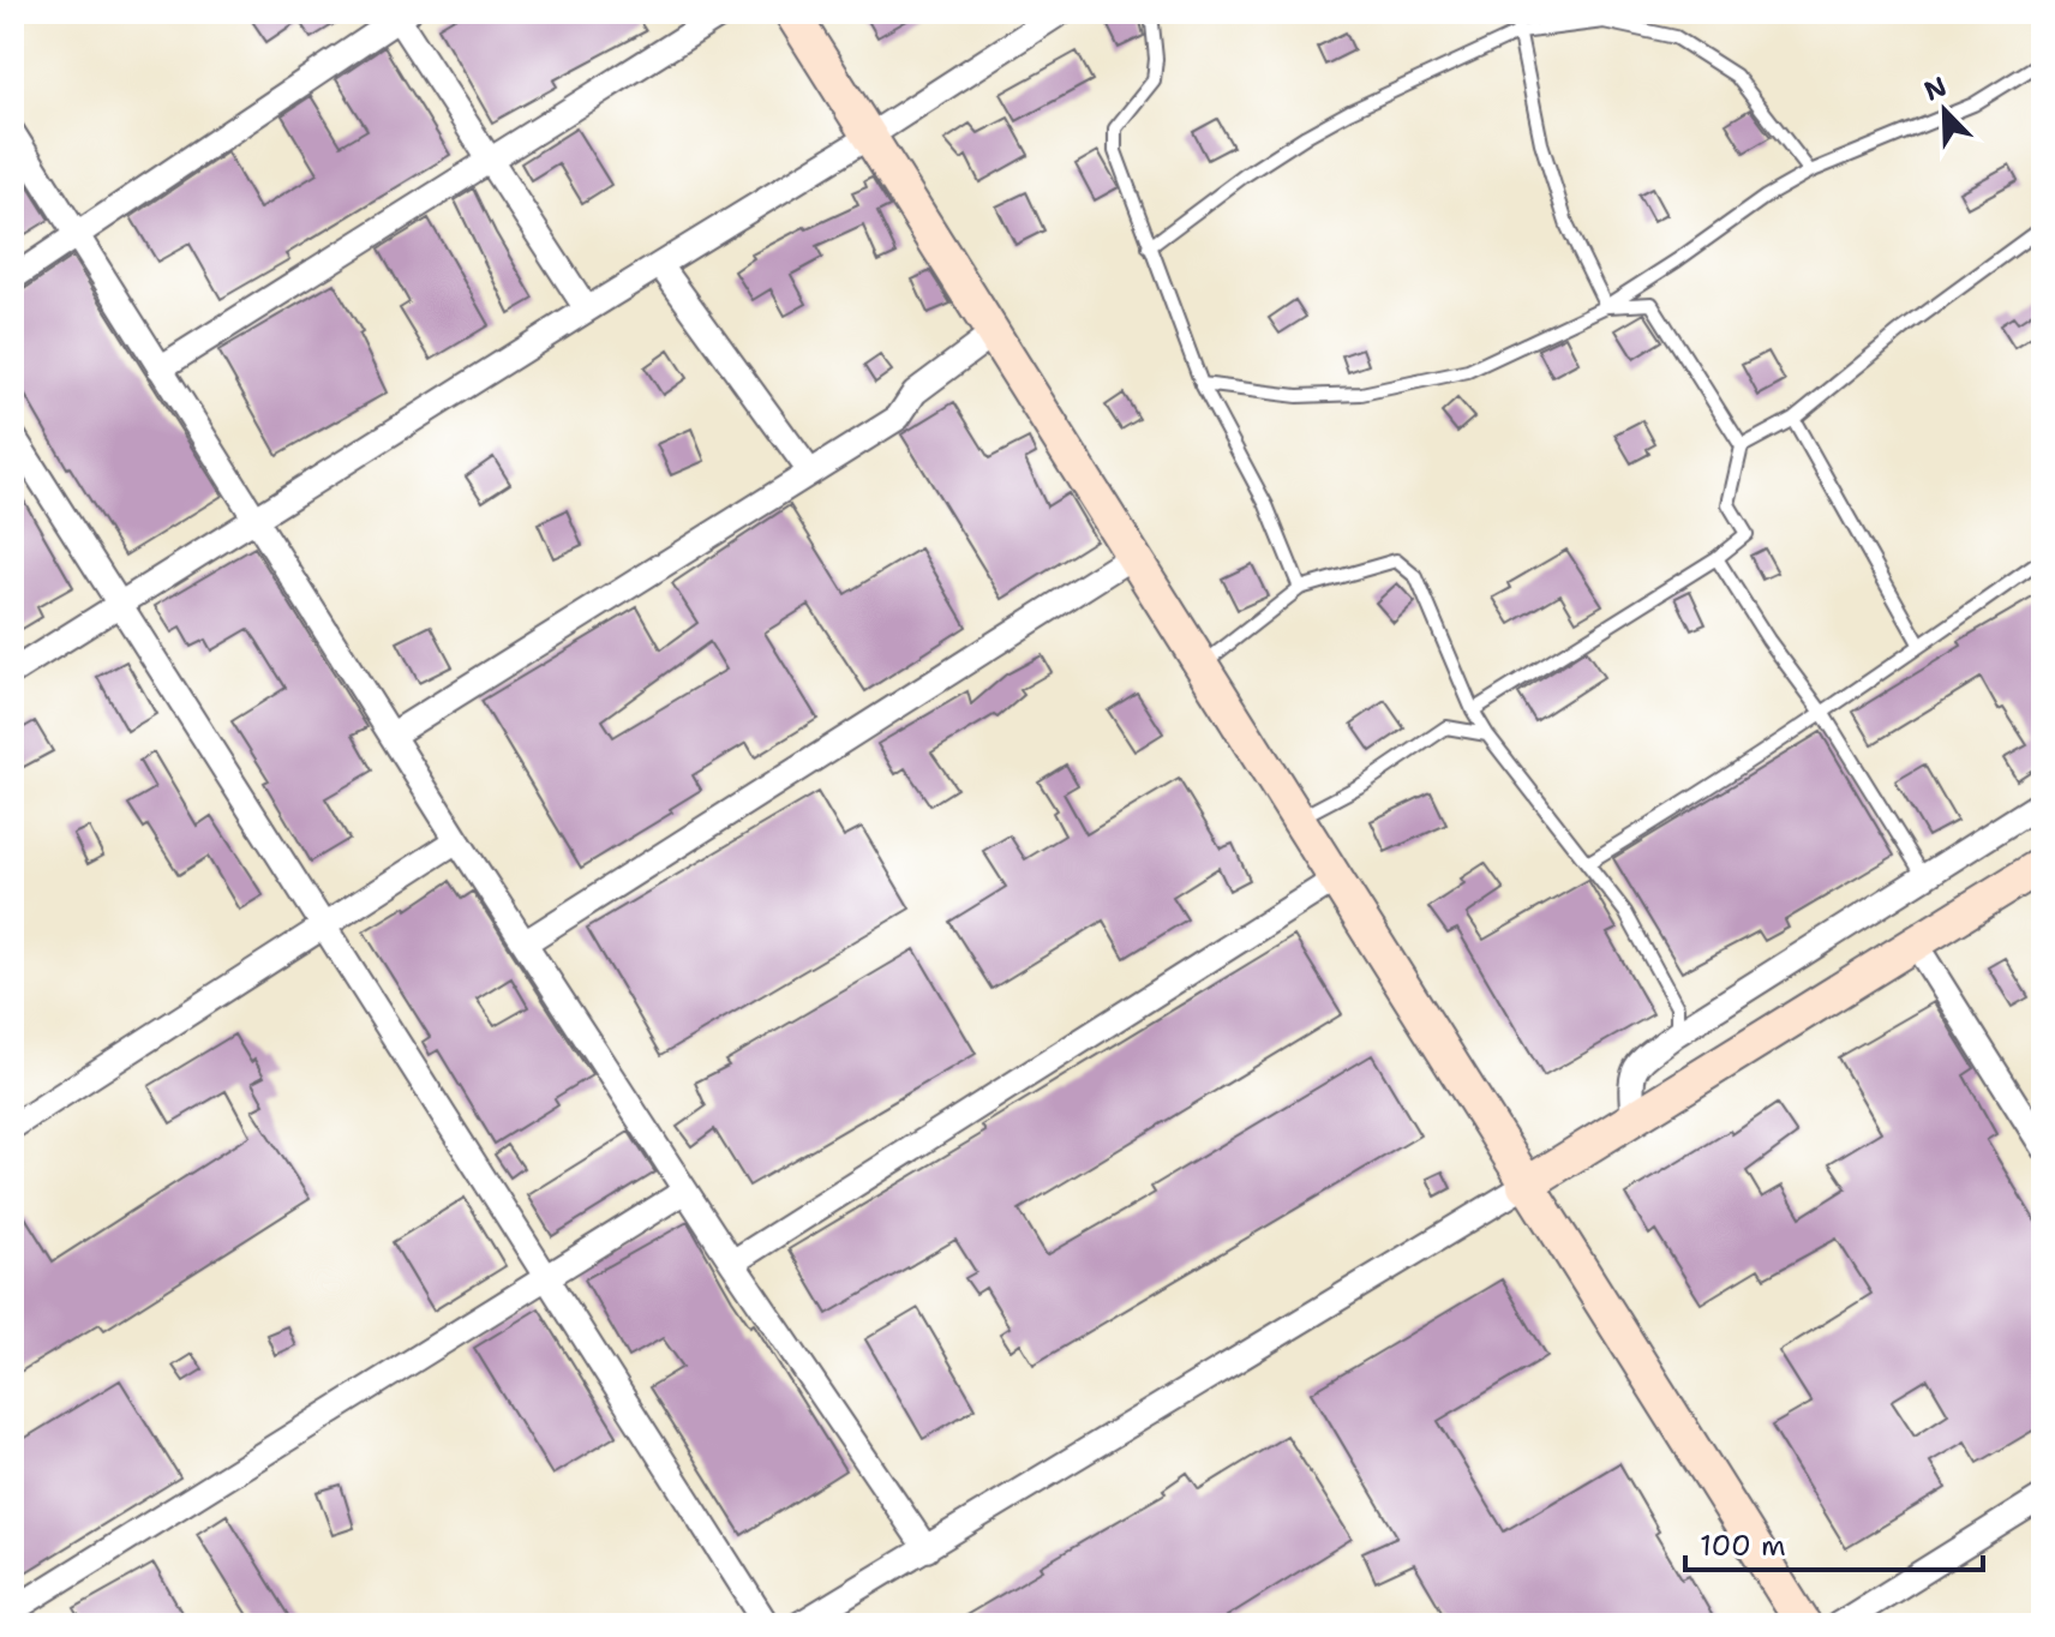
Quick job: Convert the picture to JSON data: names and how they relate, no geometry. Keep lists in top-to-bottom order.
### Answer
{
  "scale_bar": "100 m",
  "north": "top left"
}
